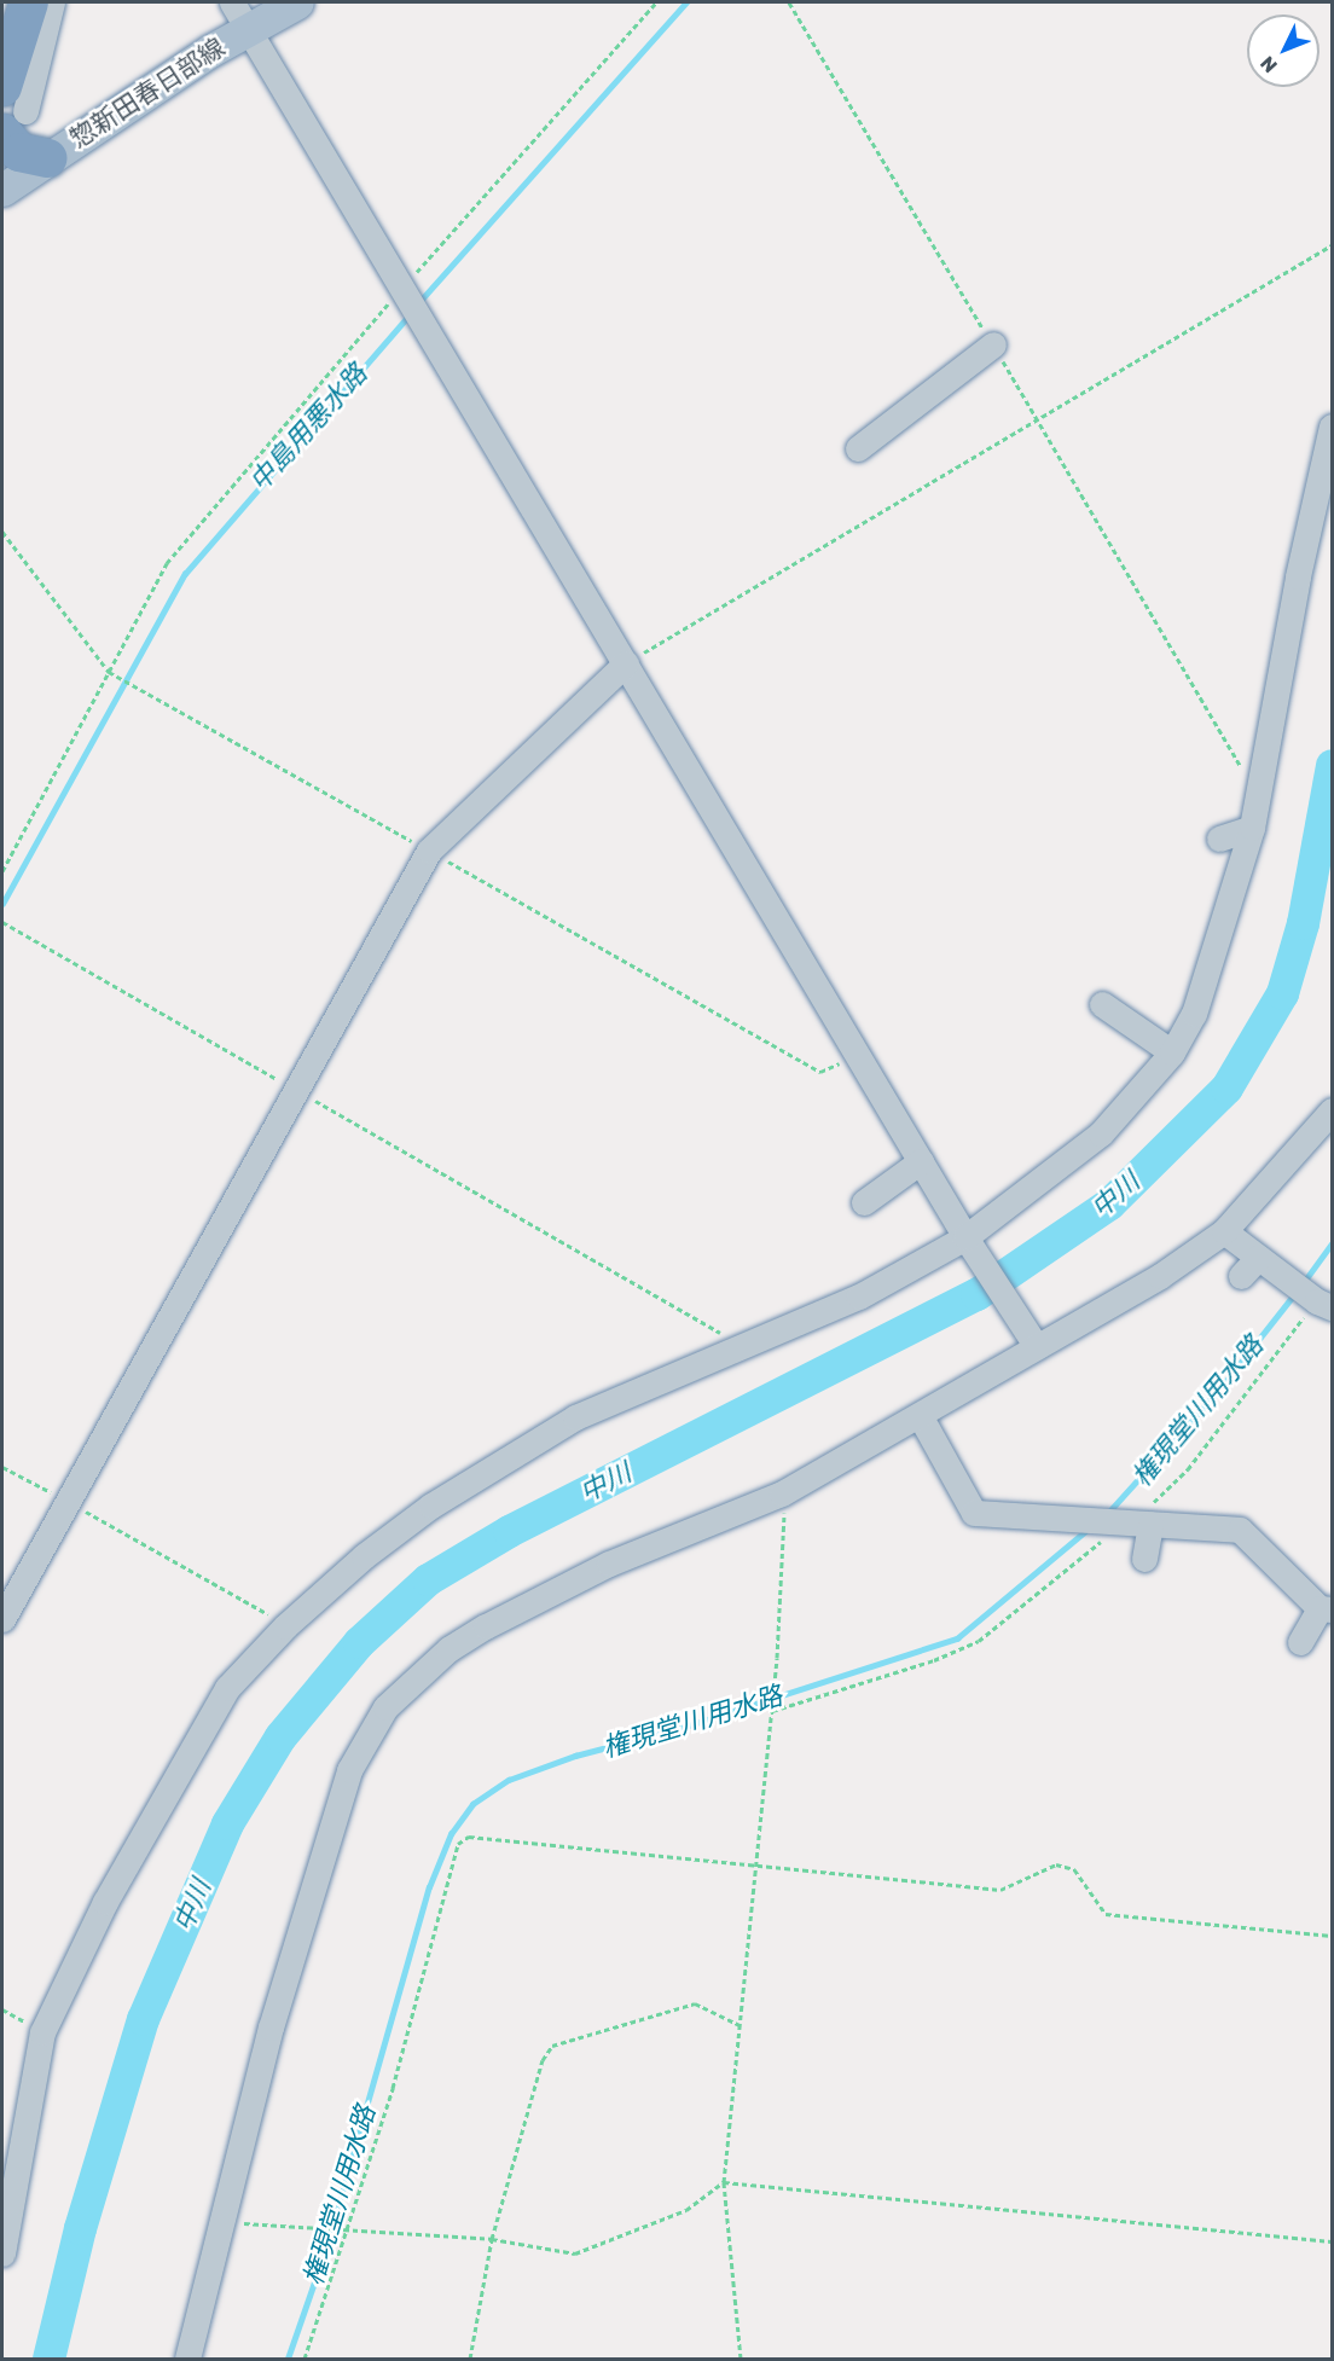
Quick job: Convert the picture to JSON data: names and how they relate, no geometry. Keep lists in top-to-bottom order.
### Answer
{
  "streets": {
    "main road": ["惣新田春日部線"]
  },
  "water": ["中島用悪水路", "中川", "権現堂川用水路"],
  "north": "bottom left"
}
